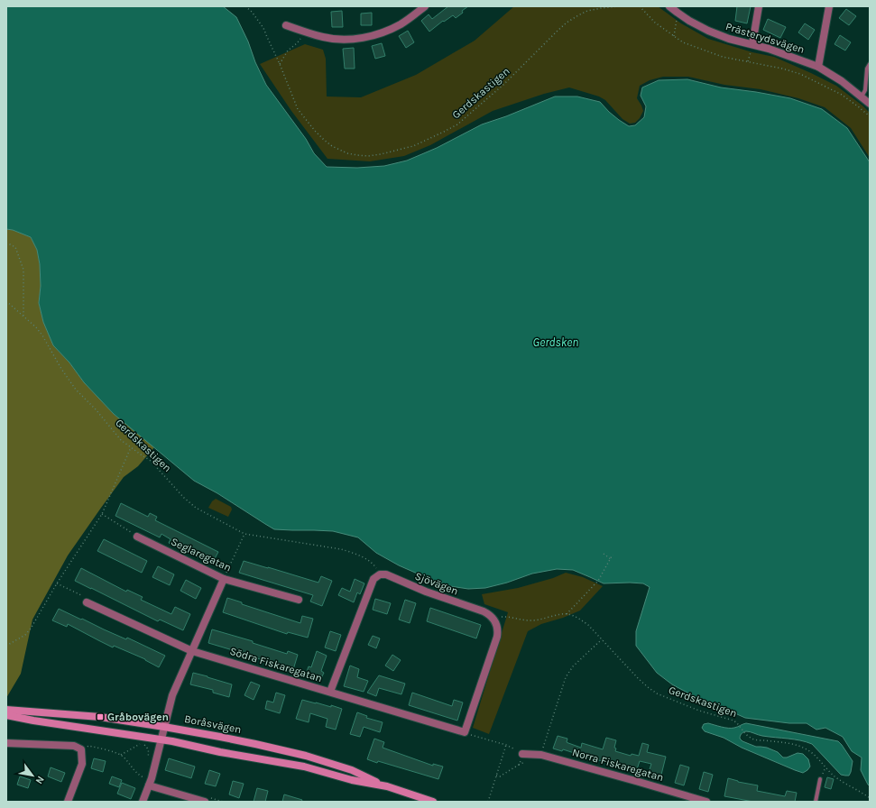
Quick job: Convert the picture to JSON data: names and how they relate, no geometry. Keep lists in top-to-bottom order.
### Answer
{
  "streets": {
    "main road": ["Boråsvägen"],
    "street": [
      "Prästerydsvägen",
      "Seglaregatan",
      "Sjövägen",
      "Södra Fiskaregatan",
      "Norra Fiskaregatan"
    ],
    "path": ["Gerdskastigen"]
  },
  "crossings": [
    ["Gerdskastigen", "Sjövägen"]
  ],
  "water": ["Gerdsken"],
  "places": {
    "transit": ["Gråbovägen"]
  },
  "north": "bottom right"
}
